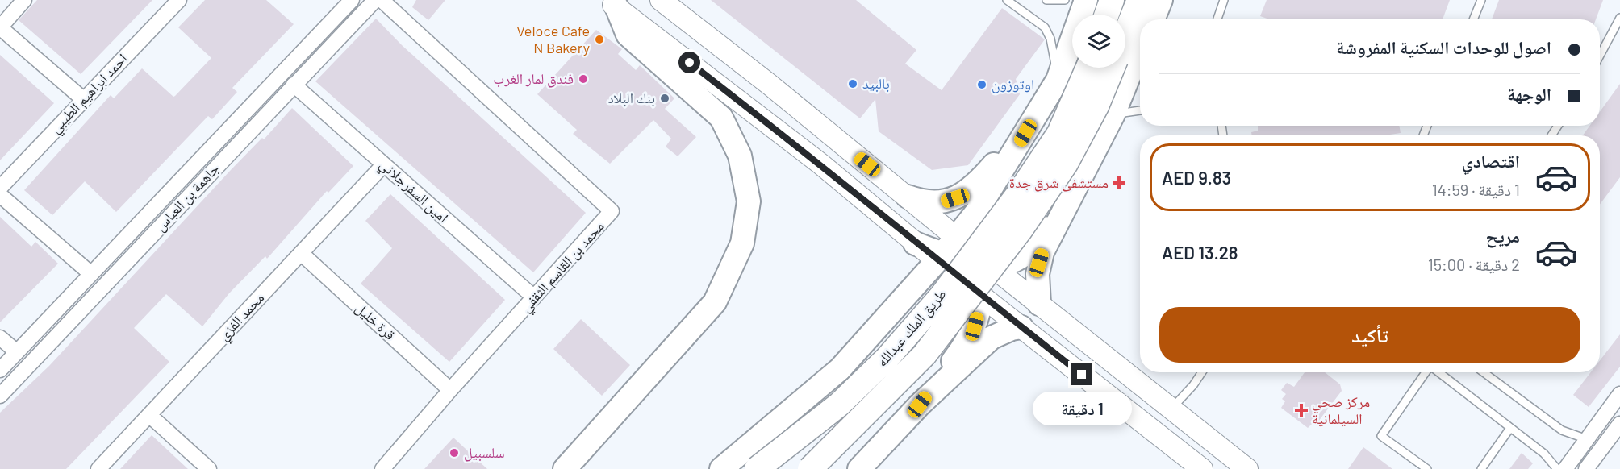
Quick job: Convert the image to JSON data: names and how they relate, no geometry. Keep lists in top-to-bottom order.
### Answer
{
  "streets": {
    "highway": ["طريق الملك عبدالله"],
    "street": [
      "احمد ابراهيم الطيبي",
      "امين السفرجلاني",
      "جاهمة بن العباس",
      "محمد بن القاسم الثقفي",
      "محمد الفزي",
      "قرة خليل"
    ]
  },
  "crossings": [
    ["امين السفرجلاني", "جاهمة بن العباس"],
    ["امين السفرجلاني", "محمد بن القاسم الثقفي"],
    ["امين السفرجلاني", "محمد الفزي"],
    ["محمد بن القاسم الثقفي", "قرة خليل"],
    ["محمد الفزي", "قرة خليل"]
  ],
  "places": {
    "other": [
      "Veloce Cafe N Bakery",
      "فندق لمار الغرب",
      "بالبيد",
      "اوتوزون",
      "بنك البلاد",
      "سلسبيل"
    ],
    "health": ["مستشفى شرق جدة", "مركز صحي السيلمانية"]
  },
  "page": {
    "banner": ["اصول للوحدات السكنية المفروشة", "الوجهة"],
    "list": [
      {
        "name": "اقتصادي",
        "note": "1 دقيقة · 14:59",
        "value": "AED 9.83"
      },
      {
        "name": "مريح",
        "note": "2 دقيقة · 15:00",
        "value": "AED 13.28"
      }
    ],
    "buttons": "تأكيد",
    "bubble": "1 دقيقة"
  }
}
